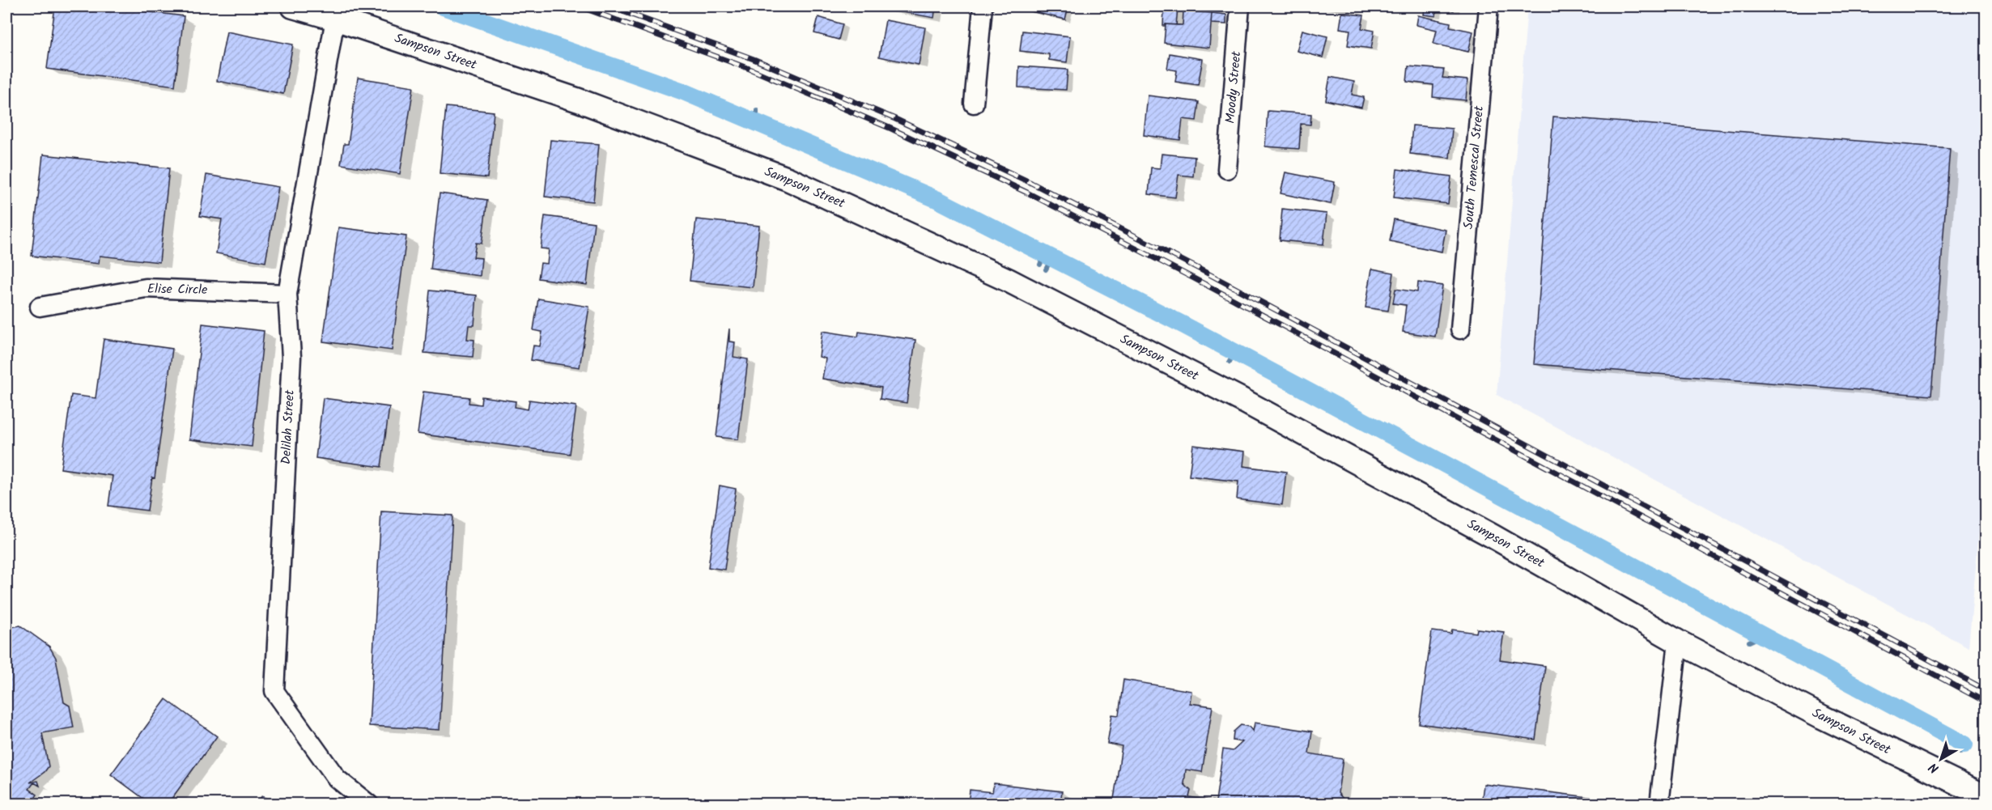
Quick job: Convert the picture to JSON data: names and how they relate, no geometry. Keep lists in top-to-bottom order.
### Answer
{
  "streets": {
    "street": [
      "Sampson Street",
      "Moody Street",
      "South Temescal Street",
      "Elise Circle",
      "Delilah Street"
    ]
  },
  "crossings": [
    ["Sampson Street", "Delilah Street"],
    ["Elise Circle", "Delilah Street"]
  ],
  "north": "bottom left"
}
